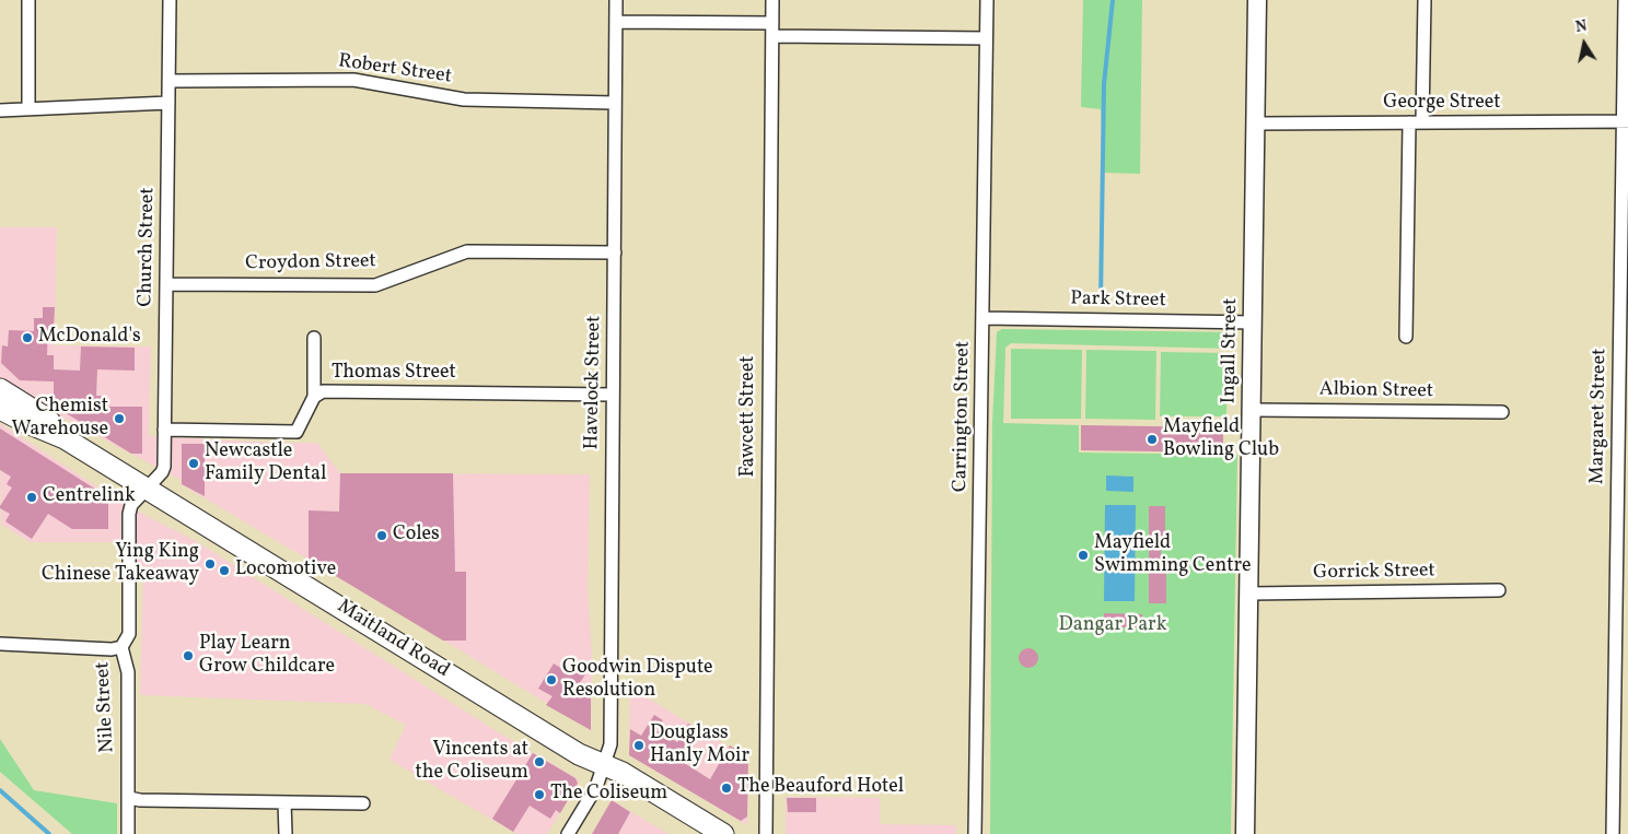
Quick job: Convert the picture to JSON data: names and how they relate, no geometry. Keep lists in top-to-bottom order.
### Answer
{
  "streets": {
    "main road": ["Ingall Street", "Maitland Road"],
    "street": [
      "Robert Street",
      "George Street",
      "Church Street",
      "Croydon Street",
      "Park Street",
      "Thomas Street",
      "Havelock Street",
      "Albion Street",
      "Fawcett Street",
      "Carrington Street",
      "Margaret Street",
      "Gorrick Street",
      "Nile Street"
    ]
  },
  "crossings": [
    ["Robert Street", "Church Street"],
    ["Robert Street", "Havelock Street"],
    ["George Street", "Ingall Street"],
    ["George Street", "Margaret Street"],
    ["Church Street", "Croydon Street"],
    ["Church Street", "Thomas Street"],
    ["Church Street", "Maitland Road"],
    ["Church Street", "Nile Street"],
    ["Croydon Street", "Havelock Street"],
    ["Park Street", "Ingall Street"],
    ["Park Street", "Carrington Street"],
    ["Ingall Street", "Albion Street"],
    ["Ingall Street", "Gorrick Street"],
    ["Thomas Street", "Havelock Street"],
    ["Havelock Street", "Maitland Road"],
    ["Maitland Road", "Nile Street"]
  ],
  "parks": ["Dangar Park"],
  "places": [
    "McDonald's",
    "Chemist Warehouse",
    "Mayfield Bowling Club",
    "Newcastle Family Dental",
    "Centrelink",
    "Coles",
    "Mayfield Swimming Centre",
    "Ying King Chinese Takeaway",
    "Locomotive",
    "Play Learn Grow Childcare",
    "Goodwin Dispute Resolution",
    "Douglass Hanly Moir",
    "Vincents at the Coliseum",
    "The Beauford Hotel",
    "The Coliseum"
  ],
  "north": "top"
}
